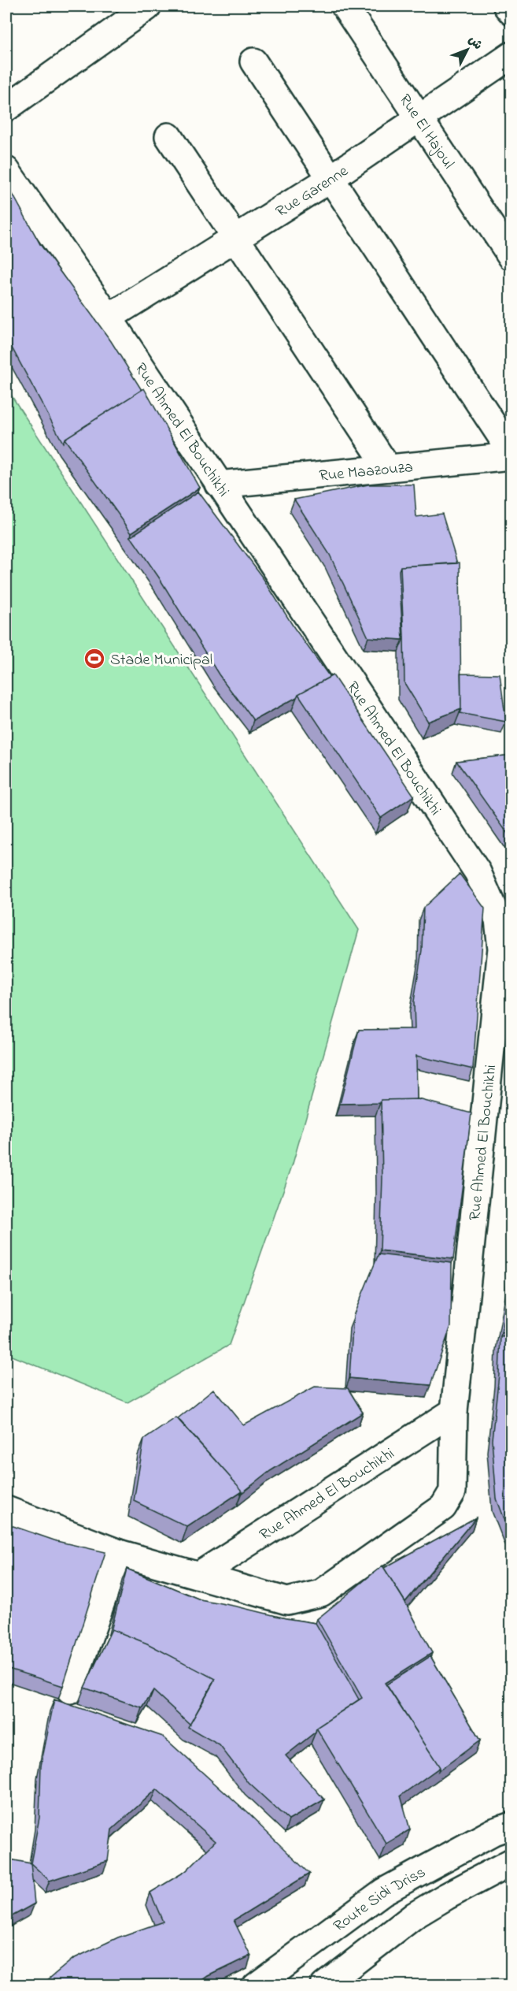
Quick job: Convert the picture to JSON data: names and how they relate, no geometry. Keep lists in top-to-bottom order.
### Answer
{
  "streets": {
    "street": [
      "Rue El Hajoul",
      "Rue Garenne",
      "Rue Ahmed El Bouchikhi",
      "Rue Maazouza",
      "Route Sidi Driss"
    ]
  },
  "crossings": [
    ["Rue El Hajoul", "Rue Garenne"],
    ["Rue Garenne", "Rue Ahmed El Bouchikhi"],
    ["Rue Ahmed El Bouchikhi", "Rue Maazouza"]
  ],
  "places": {
    "sports": ["Stade Municipal"]
  },
  "north": "top right"
}
